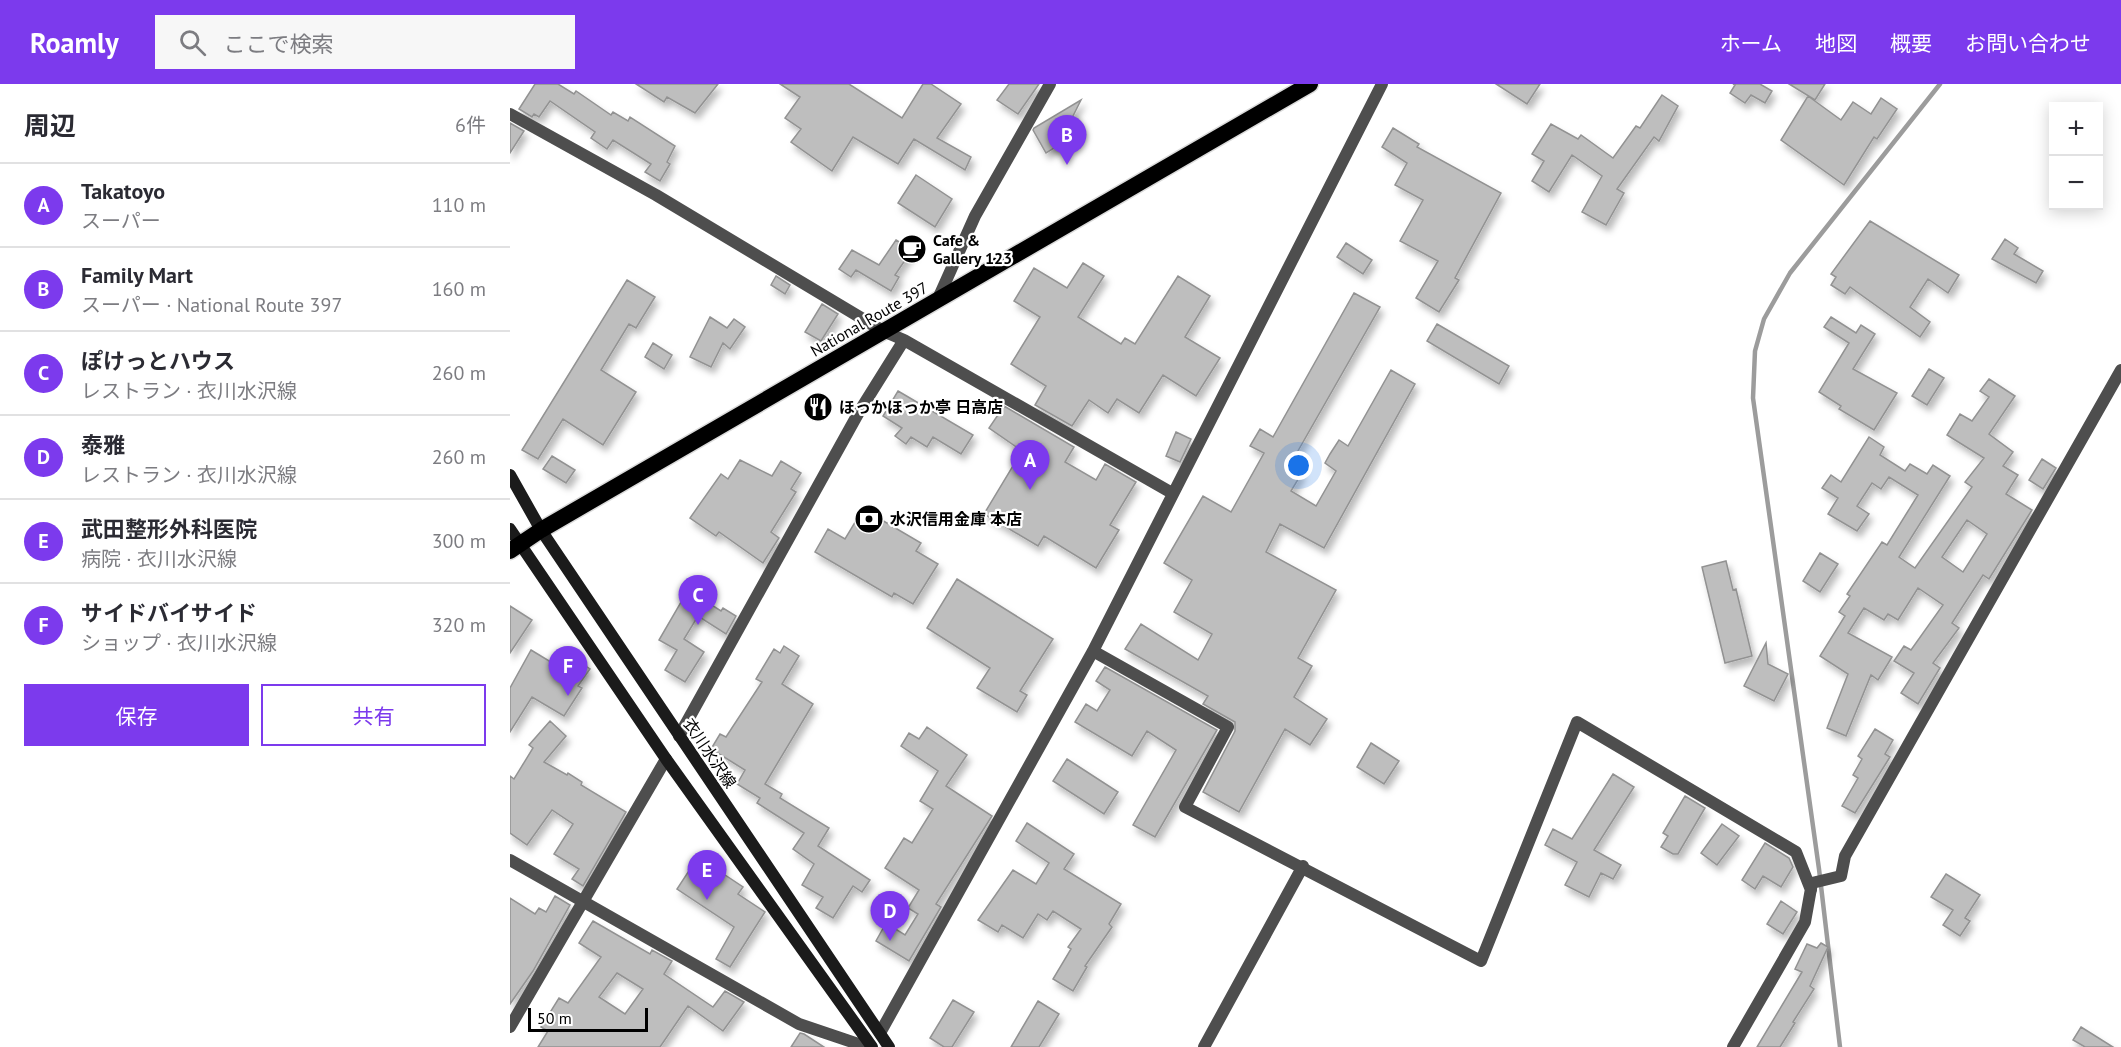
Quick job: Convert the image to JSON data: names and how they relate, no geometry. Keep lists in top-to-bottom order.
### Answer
{
  "streets": {
    "highway": ["National Route 397"],
    "main road": ["衣川水沢線"]
  },
  "crossings": [
    ["National Route 397", "衣川水沢線"]
  ],
  "places": {
    "cafe": ["Cafe & Gallery 123"],
    "restaurant": ["ほっかほっか亭 日高店"],
    "bank": ["水沢信用金庫 本店"]
  },
  "scale_bar": "50 m",
  "page": {
    "header": "Roamly",
    "search": "ここで検索",
    "nav": [
      "ホーム",
      "地図",
      "概要",
      "お問い合わせ"
    ],
    "heading": ["周辺", "6件"],
    "map_buttons": ["+", "−"],
    "pins": [
      "B",
      "A",
      "C",
      "F",
      "E",
      "D"
    ],
    "list": [
      {
        "mark": "A",
        "name": "Takatoyo",
        "note": "スーパー",
        "value": "110 m"
      },
      {
        "mark": "B",
        "name": "Family Mart",
        "note": "スーパー · National Route 397",
        "value": "160 m"
      },
      {
        "mark": "C",
        "name": "ぽけっとハウス",
        "note": "レストラン · 衣川水沢線",
        "value": "260 m"
      },
      {
        "mark": "D",
        "name": "泰雅",
        "note": "レストラン · 衣川水沢線",
        "value": "260 m"
      },
      {
        "mark": "E",
        "name": "武田整形外科医院",
        "note": "病院 · 衣川水沢線",
        "value": "300 m"
      },
      {
        "mark": "F",
        "name": "サイドバイサイド",
        "note": "ショップ · 衣川水沢線",
        "value": "320 m"
      }
    ],
    "buttons": ["保存", "共有"],
    "scale": "50 m"
  }
}
